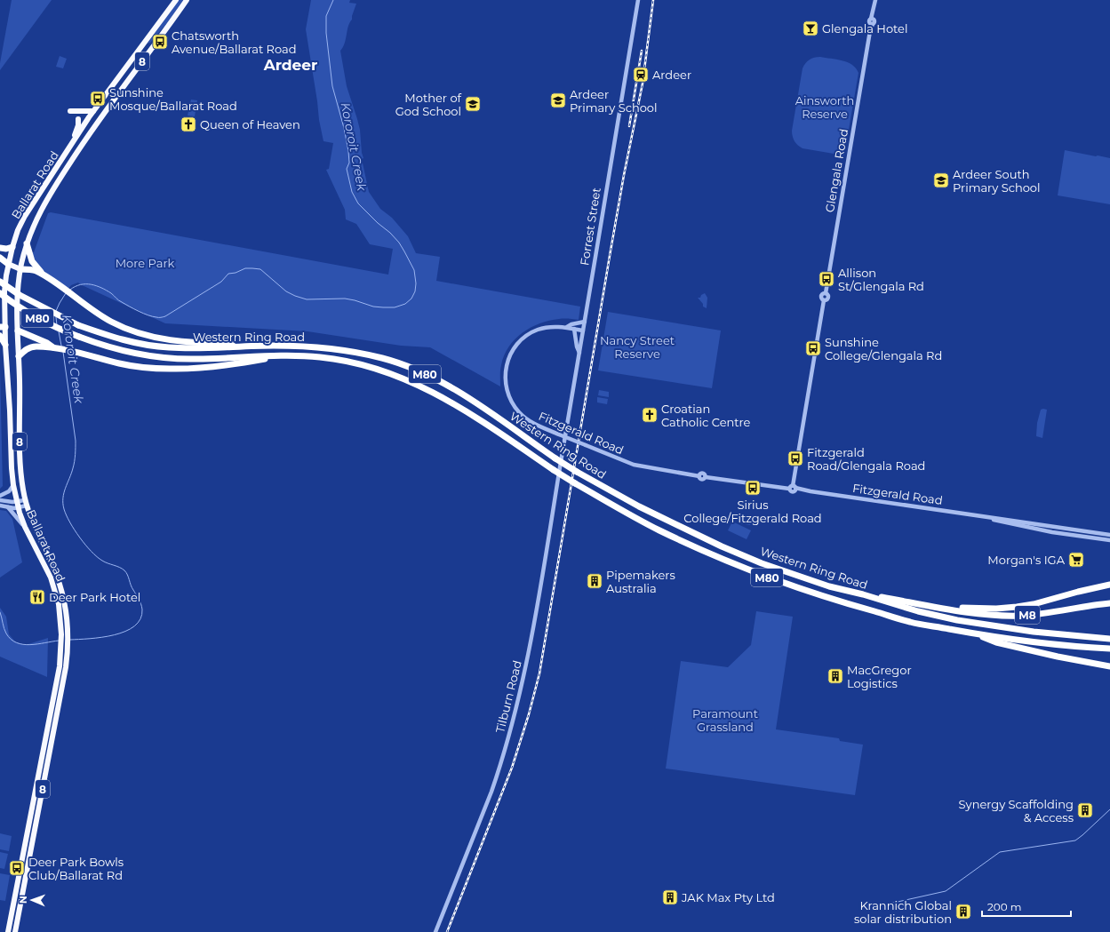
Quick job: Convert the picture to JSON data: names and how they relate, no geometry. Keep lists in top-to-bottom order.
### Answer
{
  "streets": {
    "highway": [
      "8",
      "Ballarat Road",
      "M80",
      "Western Ring Road",
      "M8"
    ],
    "street": [
      "Glengala Road",
      "Forrest Street",
      "Fitzgerald Road",
      "Tilburn Road"
    ]
  },
  "crossings": [
    ["Glengala Road", "Fitzgerald Road"],
    ["Forrest Street", "Fitzgerald Road"],
    ["Forrest Street", "Tilburn Road"]
  ],
  "districts": ["Ardeer"],
  "water": ["Kororoit Creek"],
  "parks": [
    "Ainsworth Reserve",
    "More Park",
    "Nancy Street Reserve",
    "Paramount Grassland"
  ],
  "places": {
    "bar": ["Glengala Hotel"],
    "bus stop": [
      "Chatsworth Avenue/Ballarat Road",
      "Sunshine Mosque/Ballarat Road",
      "Allison St/Glengala Rd",
      "Sunshine College/Glengala Rd",
      "Fitzgerald Road/Glengala Road",
      "Sirius College/Fitzgerald Road",
      "Deer Park Bowls Club/Ballarat Rd"
    ],
    "station": ["Ardeer"],
    "school or university": ["Ardeer Primary School", "Mother of God School", "Ardeer South Primary School"],
    "church": ["Queen of Heaven", "Croatian Catholic Centre"],
    "supermarket": ["Morgan's IGA"],
    "building": [
      "Pipemakers Australia",
      "MacGregor Logistics",
      "Synergy Scaffolding & Access",
      "JAK Max Pty Ltd",
      "Krannich Global solar distribution"
    ],
    "restaurant": ["Deer Park Hotel"]
  },
  "scale_bar": "200 m",
  "north": "left"
}
